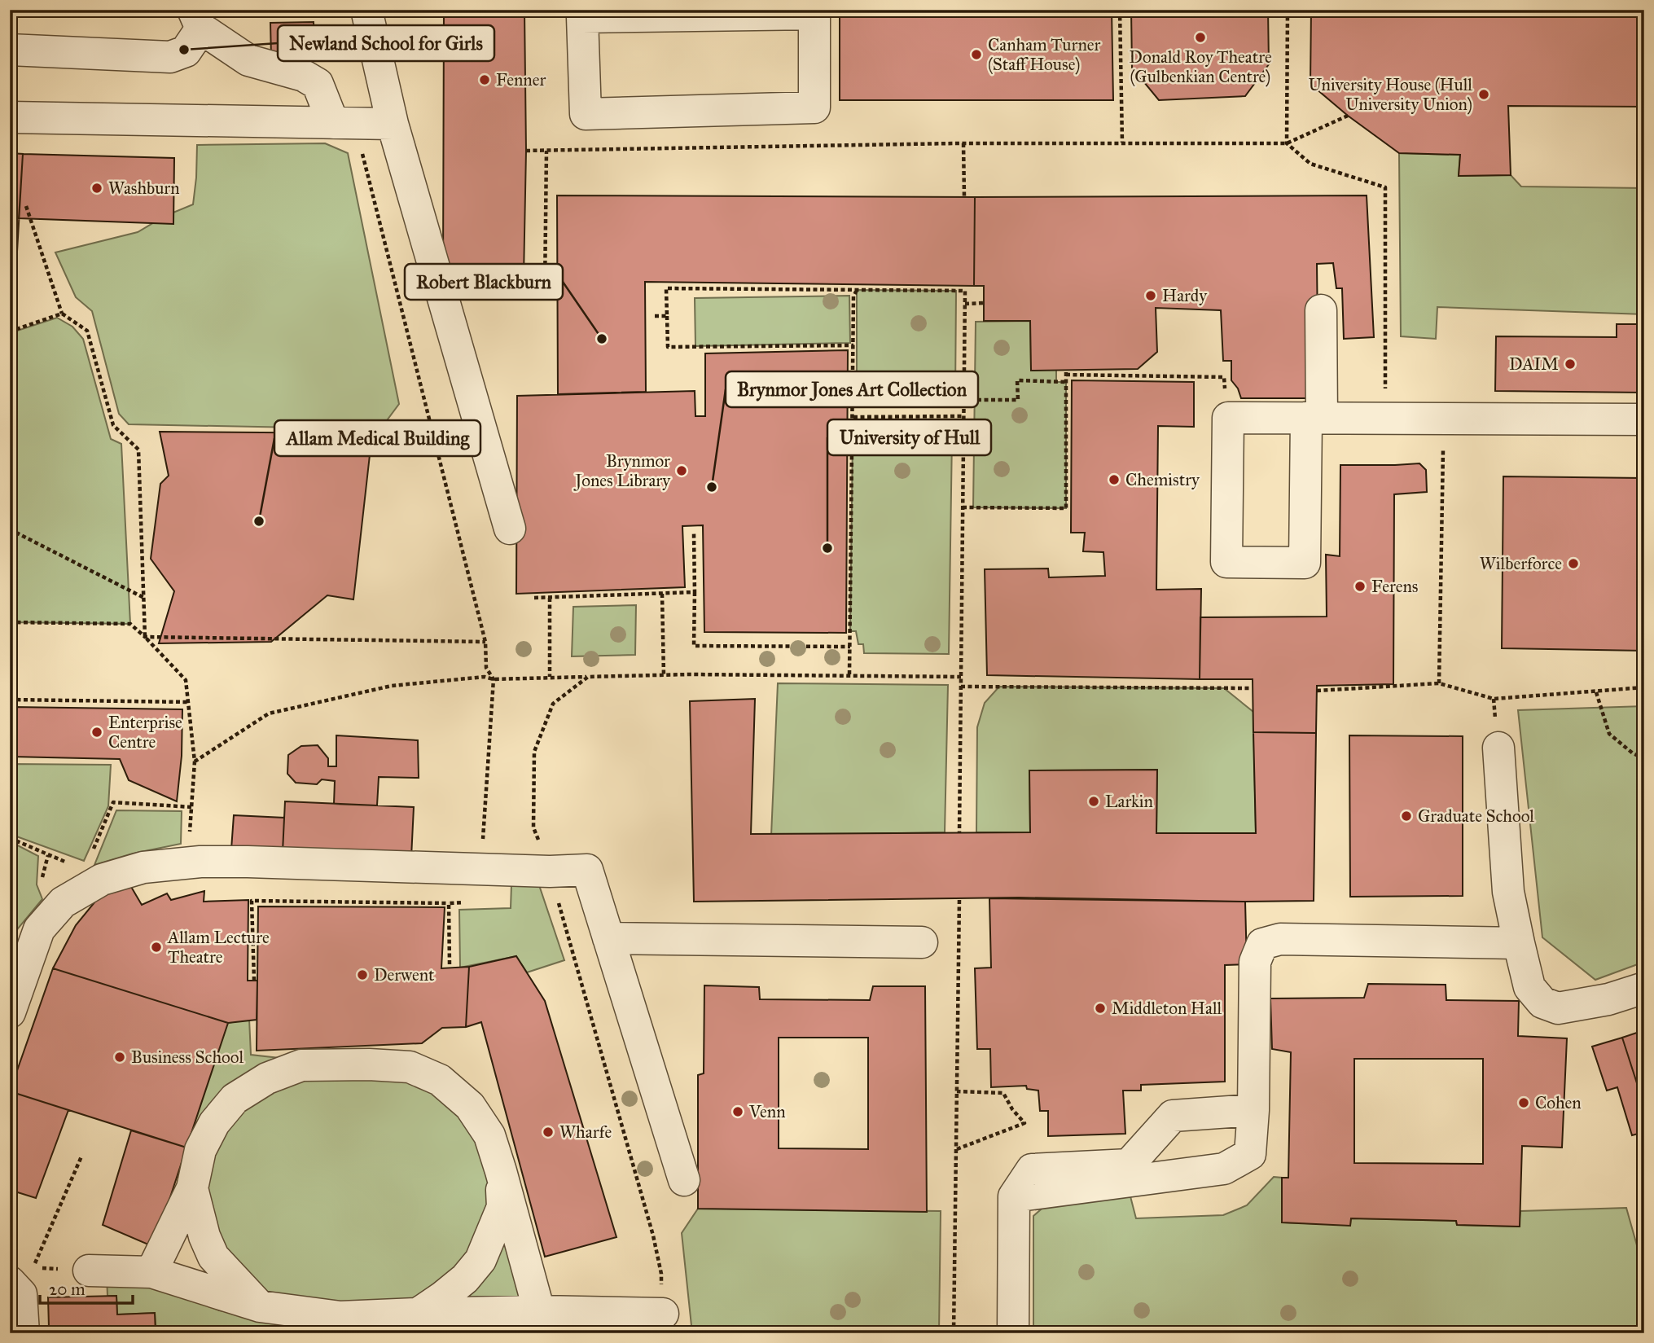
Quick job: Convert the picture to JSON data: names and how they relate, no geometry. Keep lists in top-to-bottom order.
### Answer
{
  "places": [
    "Donald Roy Theatre (Gulbenkian Centre)",
    "Newland School for Girls",
    "Canham Turner (Staff House)",
    "Fenner",
    "University House (Hull University Union)",
    "Washburn",
    "Hardy",
    "Robert Blackburn",
    "DAIM",
    "Brynmor Jones Library",
    "Chemistry",
    "Brynmor Jones Art Collection",
    "Allam Medical Building",
    "University of Hull",
    "Wilberforce",
    "Ferens",
    "Enterprise Centre",
    "Larkin",
    "Graduate School",
    "Allam Lecture Theatre",
    "Derwent",
    "Middleton Hall",
    "Business School",
    "Cohen",
    "Venn",
    "Wharfe"
  ],
  "scale_bar": "20 m"
}
